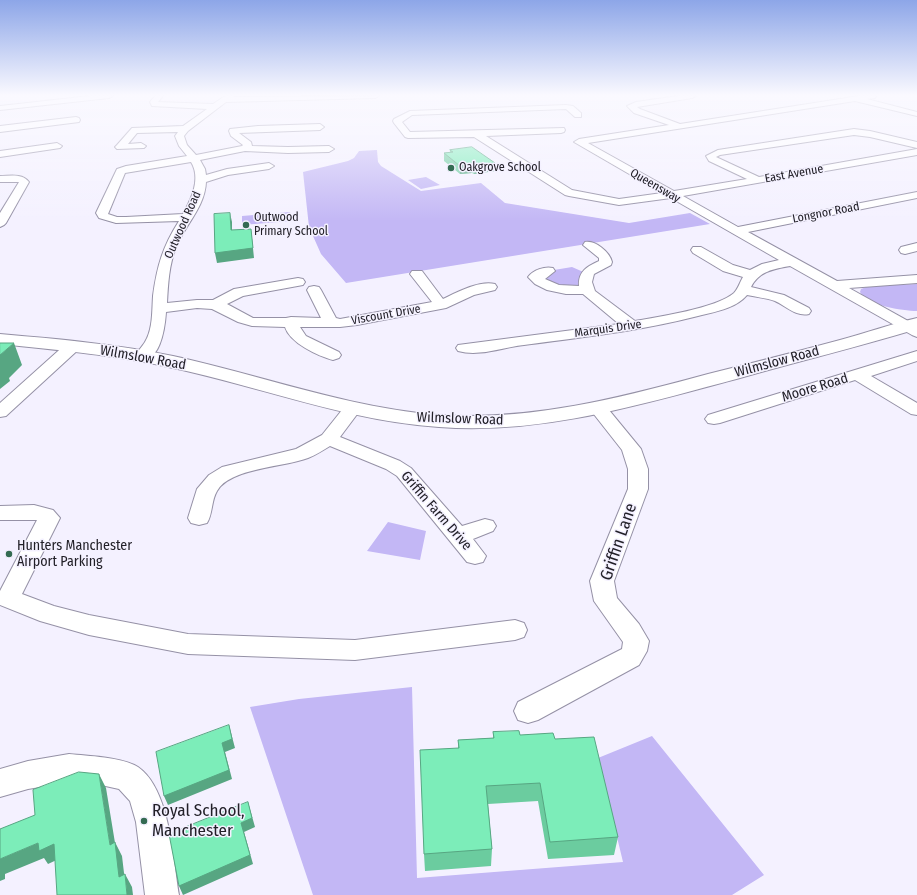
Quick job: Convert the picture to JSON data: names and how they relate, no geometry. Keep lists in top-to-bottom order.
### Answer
{
  "streets": {
    "main road": ["Wilmslow Road"],
    "street": [
      "East Avenue",
      "Queensway",
      "Longnor Road",
      "Outwood Road",
      "Viscount Drive",
      "Marquis Drive",
      "Moore Road",
      "Griffin Farm Drive",
      "Griffin Lane"
    ]
  },
  "crossings": [
    ["East Avenue", "Queensway"],
    ["Queensway", "Longnor Road"],
    ["Queensway", "Wilmslow Road"],
    ["Outwood Road", "Viscount Drive"],
    ["Outwood Road", "Wilmslow Road"],
    ["Wilmslow Road", "Griffin Lane"]
  ],
  "places": [
    "Oakgrove School",
    "Outwood Primary School",
    "Hunters Manchester Airport Parking",
    "Royal School, Manchester"
  ]
}
